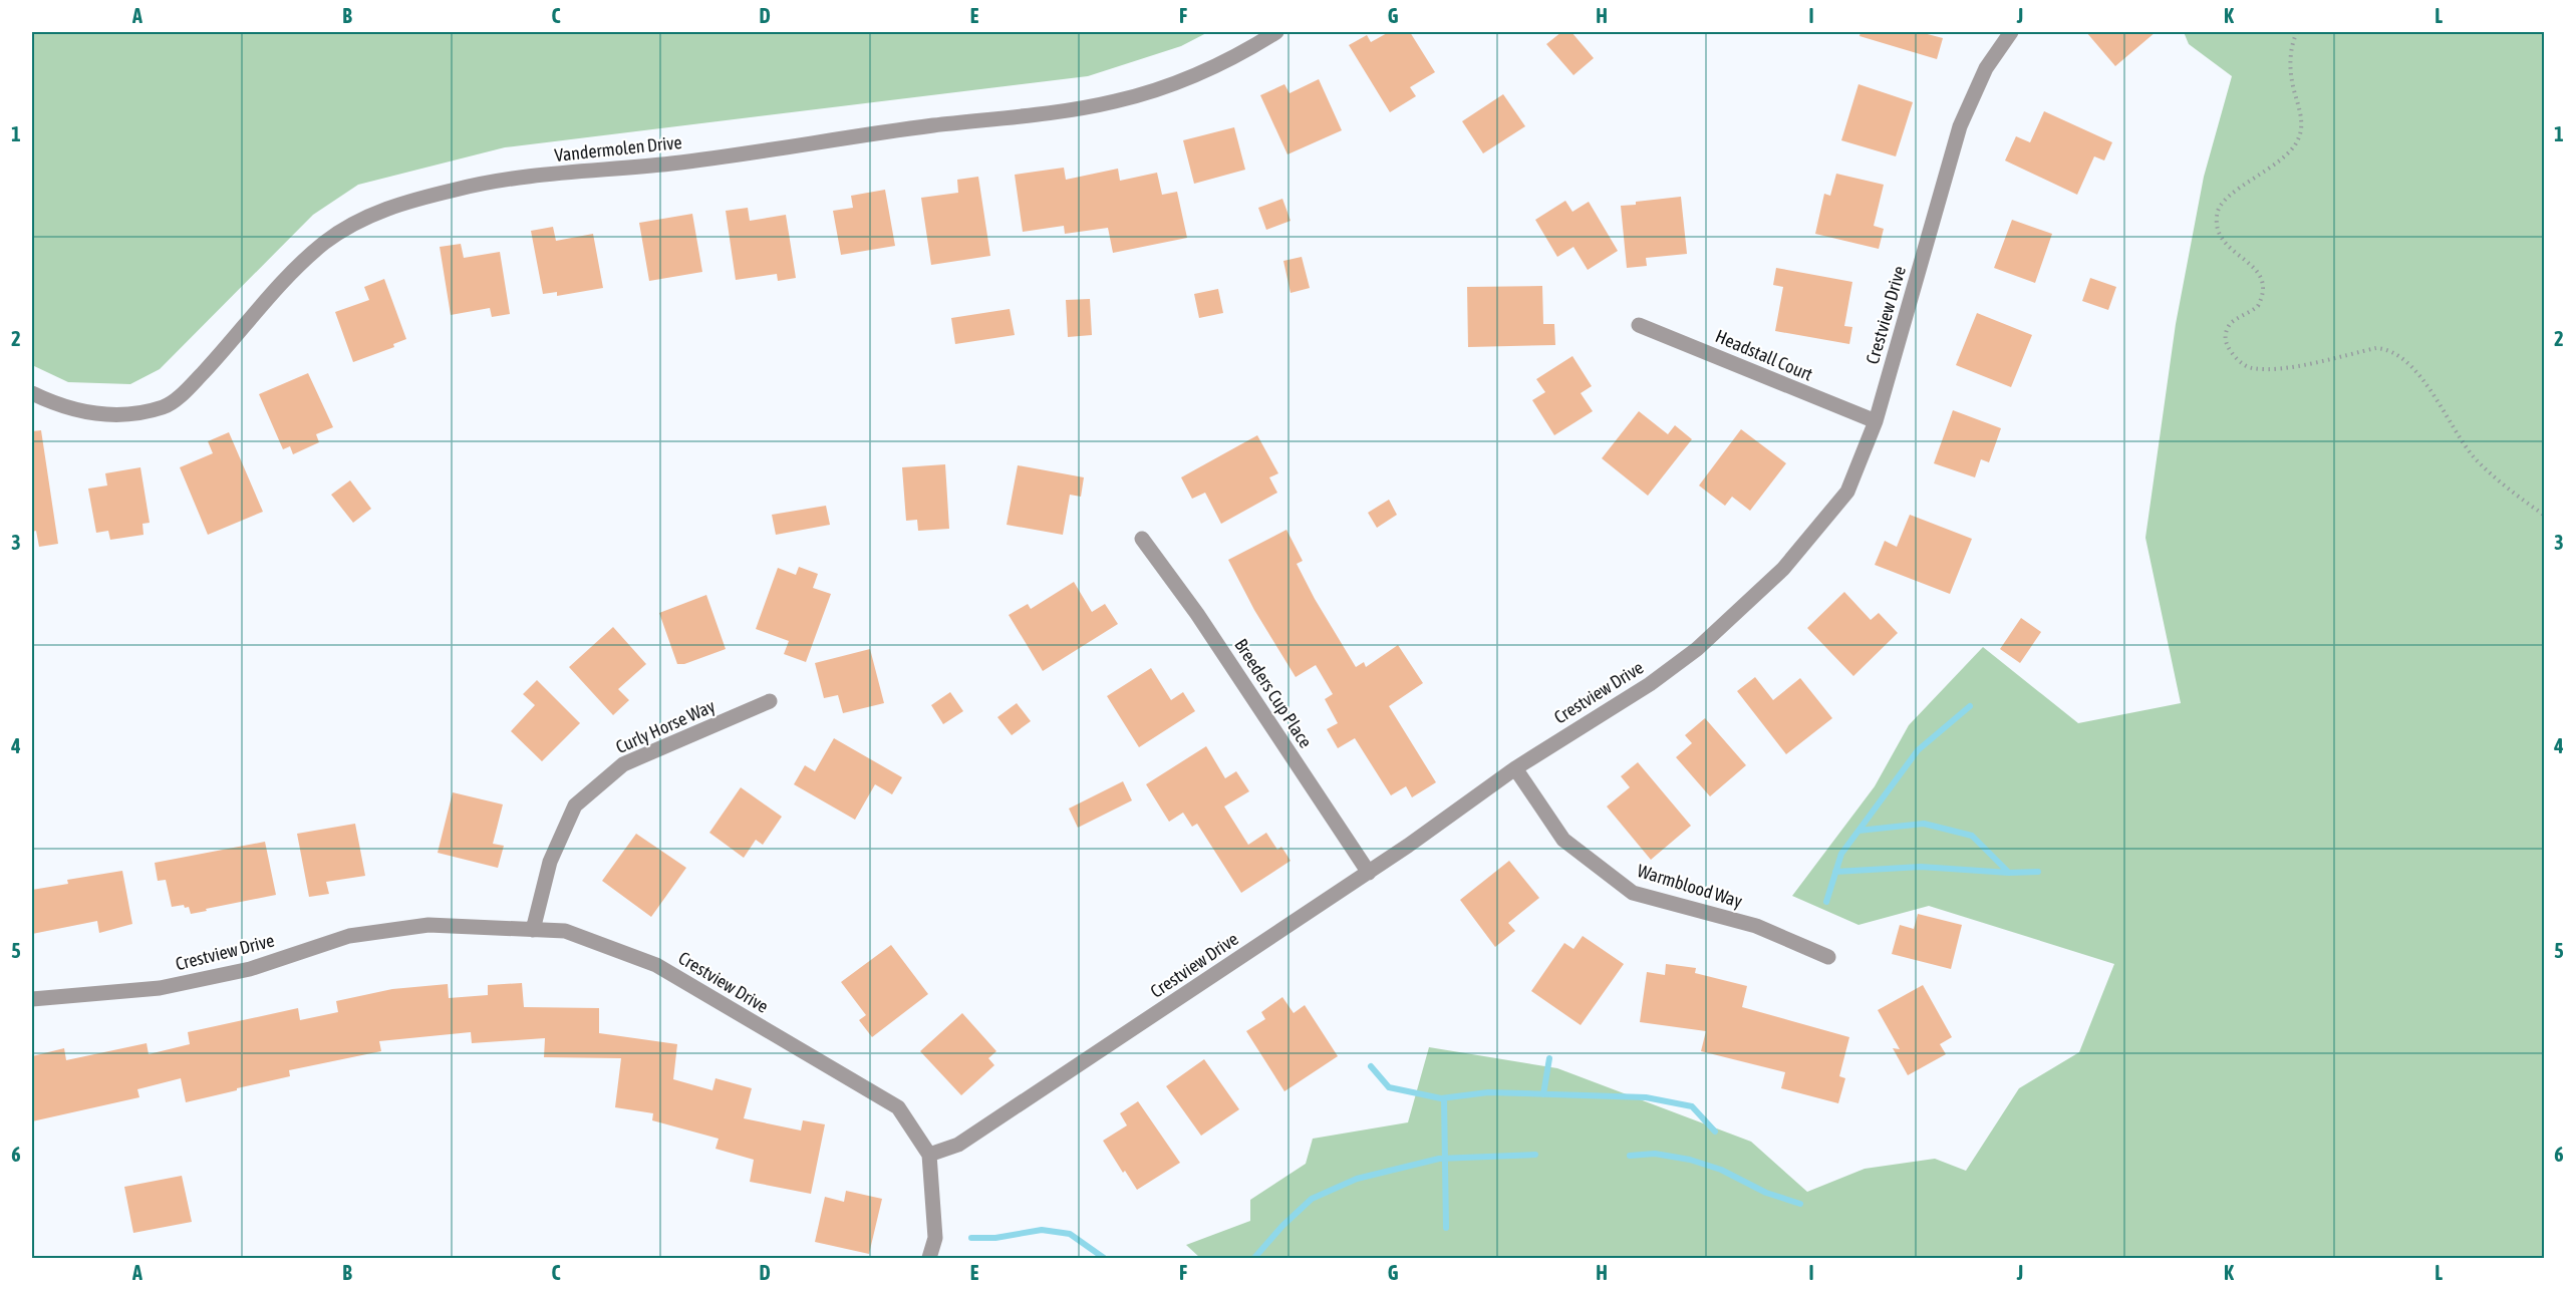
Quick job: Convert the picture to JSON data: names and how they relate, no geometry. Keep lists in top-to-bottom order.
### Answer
{
  "streets": {
    "street": [
      "Vandermolen Drive",
      "Crestview Drive",
      "Headstall Court",
      "Breeders Cup Place",
      "Curly Horse Way",
      "Warmblood Way"
    ]
  },
  "crossings": [
    ["Crestview Drive", "Headstall Court"],
    ["Crestview Drive", "Breeders Cup Place"],
    ["Crestview Drive", "Curly Horse Way"],
    ["Crestview Drive", "Warmblood Way"]
  ],
  "grid": {
    "columns": [
      "A",
      "B",
      "C",
      "D",
      "E",
      "F",
      "G",
      "H",
      "I",
      "J",
      "K",
      "L"
    ],
    "rows": [
      "1",
      "2",
      "3",
      "4",
      "5",
      "6"
    ]
  }
}
